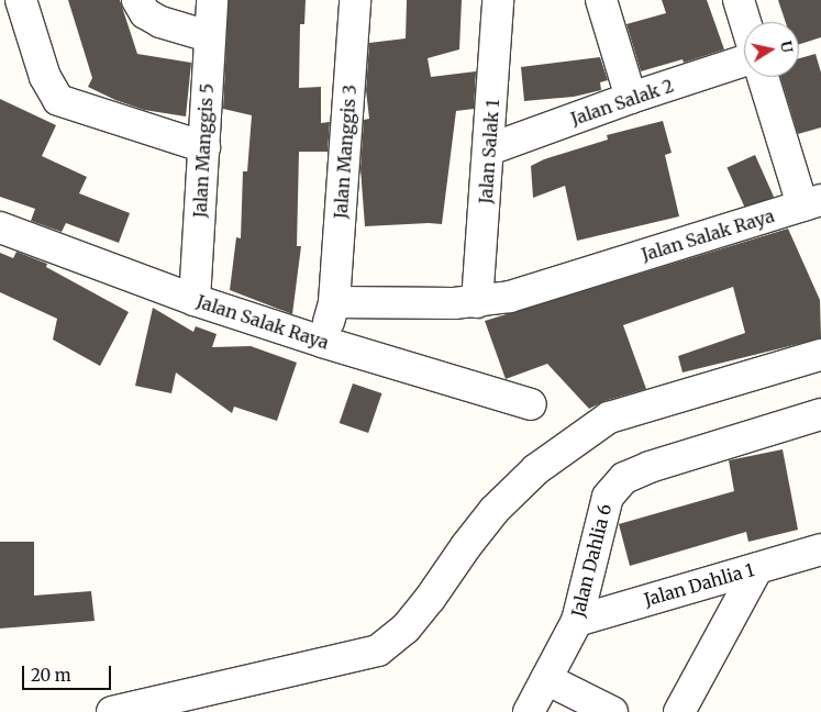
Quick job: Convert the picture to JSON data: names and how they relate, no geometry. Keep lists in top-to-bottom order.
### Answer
{
  "streets": {
    "street": [
      "Jalan Salak 2",
      "Jalan Manggis 5",
      "Jalan Manggis 3",
      "Jalan Salak 1",
      "Jalan Salak Raya",
      "Jalan Dahlia 6",
      "Jalan Dahlia 1"
    ]
  },
  "crossings": [
    ["Jalan Salak 2", "Jalan Salak 1"],
    ["Jalan Manggis 5", "Jalan Salak Raya"],
    ["Jalan Manggis 3", "Jalan Salak Raya"],
    ["Jalan Salak 1", "Jalan Salak Raya"],
    ["Jalan Dahlia 6", "Jalan Dahlia 1"]
  ],
  "scale_bar": "20 m",
  "north": "right"
}
